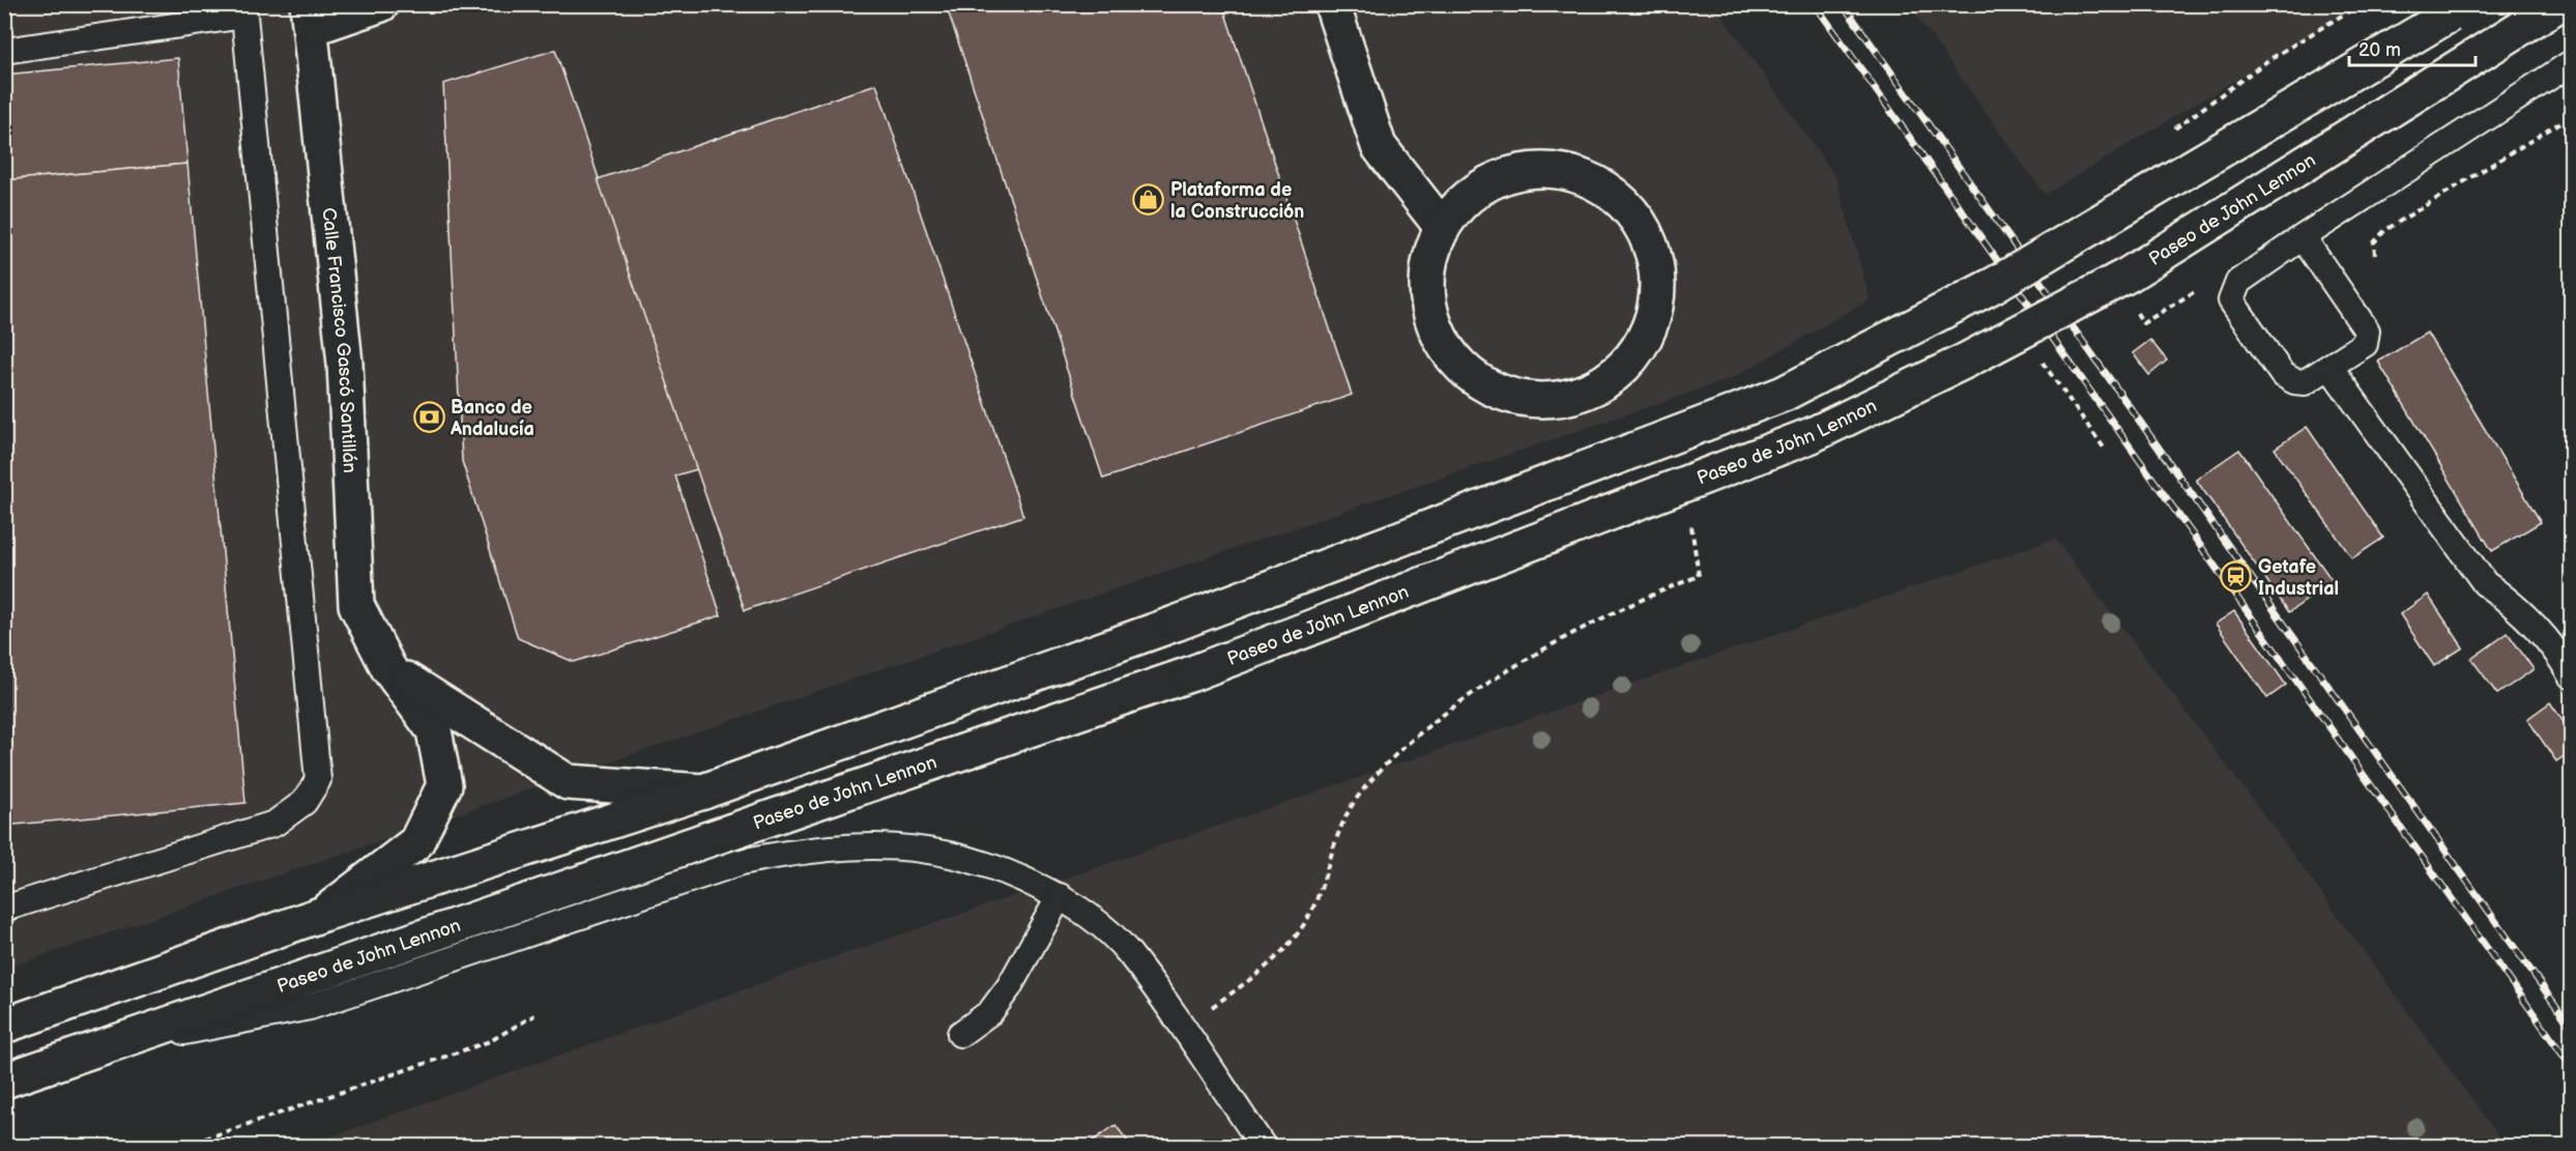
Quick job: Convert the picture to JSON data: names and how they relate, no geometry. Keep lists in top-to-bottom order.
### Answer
{
  "streets": {
    "main road": ["Paseo de John Lennon", "Calle Francisco Gascó Santillán"]
  },
  "places": {
    "shop": ["Plataforma de la Construcción"],
    "bank": ["Banco de Andalucía"],
    "station": ["Getafe Industrial"]
  },
  "scale_bar": "20 m"
}
